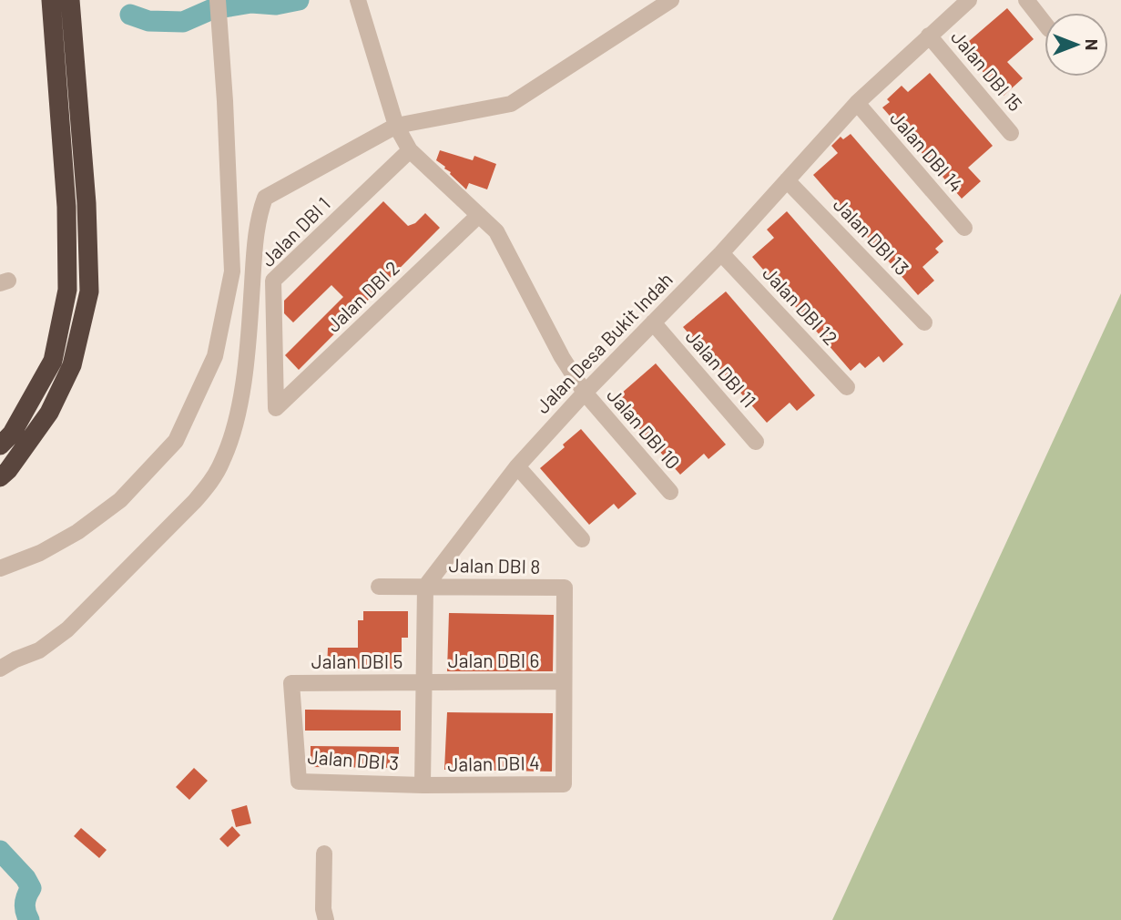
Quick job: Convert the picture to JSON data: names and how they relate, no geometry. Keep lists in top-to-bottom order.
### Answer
{
  "streets": {
    "street": [
      "Jalan DBI 15",
      "Jalan DBI 14",
      "Jalan DBI 1",
      "Jalan DBI 13",
      "Jalan DBI 2",
      "Jalan DBI 12",
      "Jalan Desa Bukit Indah",
      "Jalan DBI 11",
      "Jalan DBI 10",
      "Jalan DBI 8",
      "Jalan DBI 6",
      "Jalan DBI 5",
      "Jalan DBI 3",
      "Jalan DBI 4"
    ]
  },
  "crossings": [
    ["Jalan DBI 15", "Jalan Desa Bukit Indah"],
    ["Jalan DBI 14", "Jalan Desa Bukit Indah"],
    ["Jalan DBI 1", "Jalan DBI 2"],
    ["Jalan DBI 1", "Jalan DBI 10"],
    ["Jalan DBI 13", "Jalan Desa Bukit Indah"],
    ["Jalan DBI 2", "Jalan DBI 10"],
    ["Jalan DBI 12", "Jalan Desa Bukit Indah"],
    ["Jalan Desa Bukit Indah", "Jalan DBI 11"],
    ["Jalan Desa Bukit Indah", "Jalan DBI 10"],
    ["Jalan Desa Bukit Indah", "Jalan DBI 8"],
    ["Jalan DBI 8", "Jalan DBI 6"],
    ["Jalan DBI 8", "Jalan DBI 4"],
    ["Jalan DBI 6", "Jalan DBI 5"],
    ["Jalan DBI 6", "Jalan DBI 4"],
    ["Jalan DBI 5", "Jalan DBI 3"],
    ["Jalan DBI 3", "Jalan DBI 4"]
  ],
  "north": "right"
}
